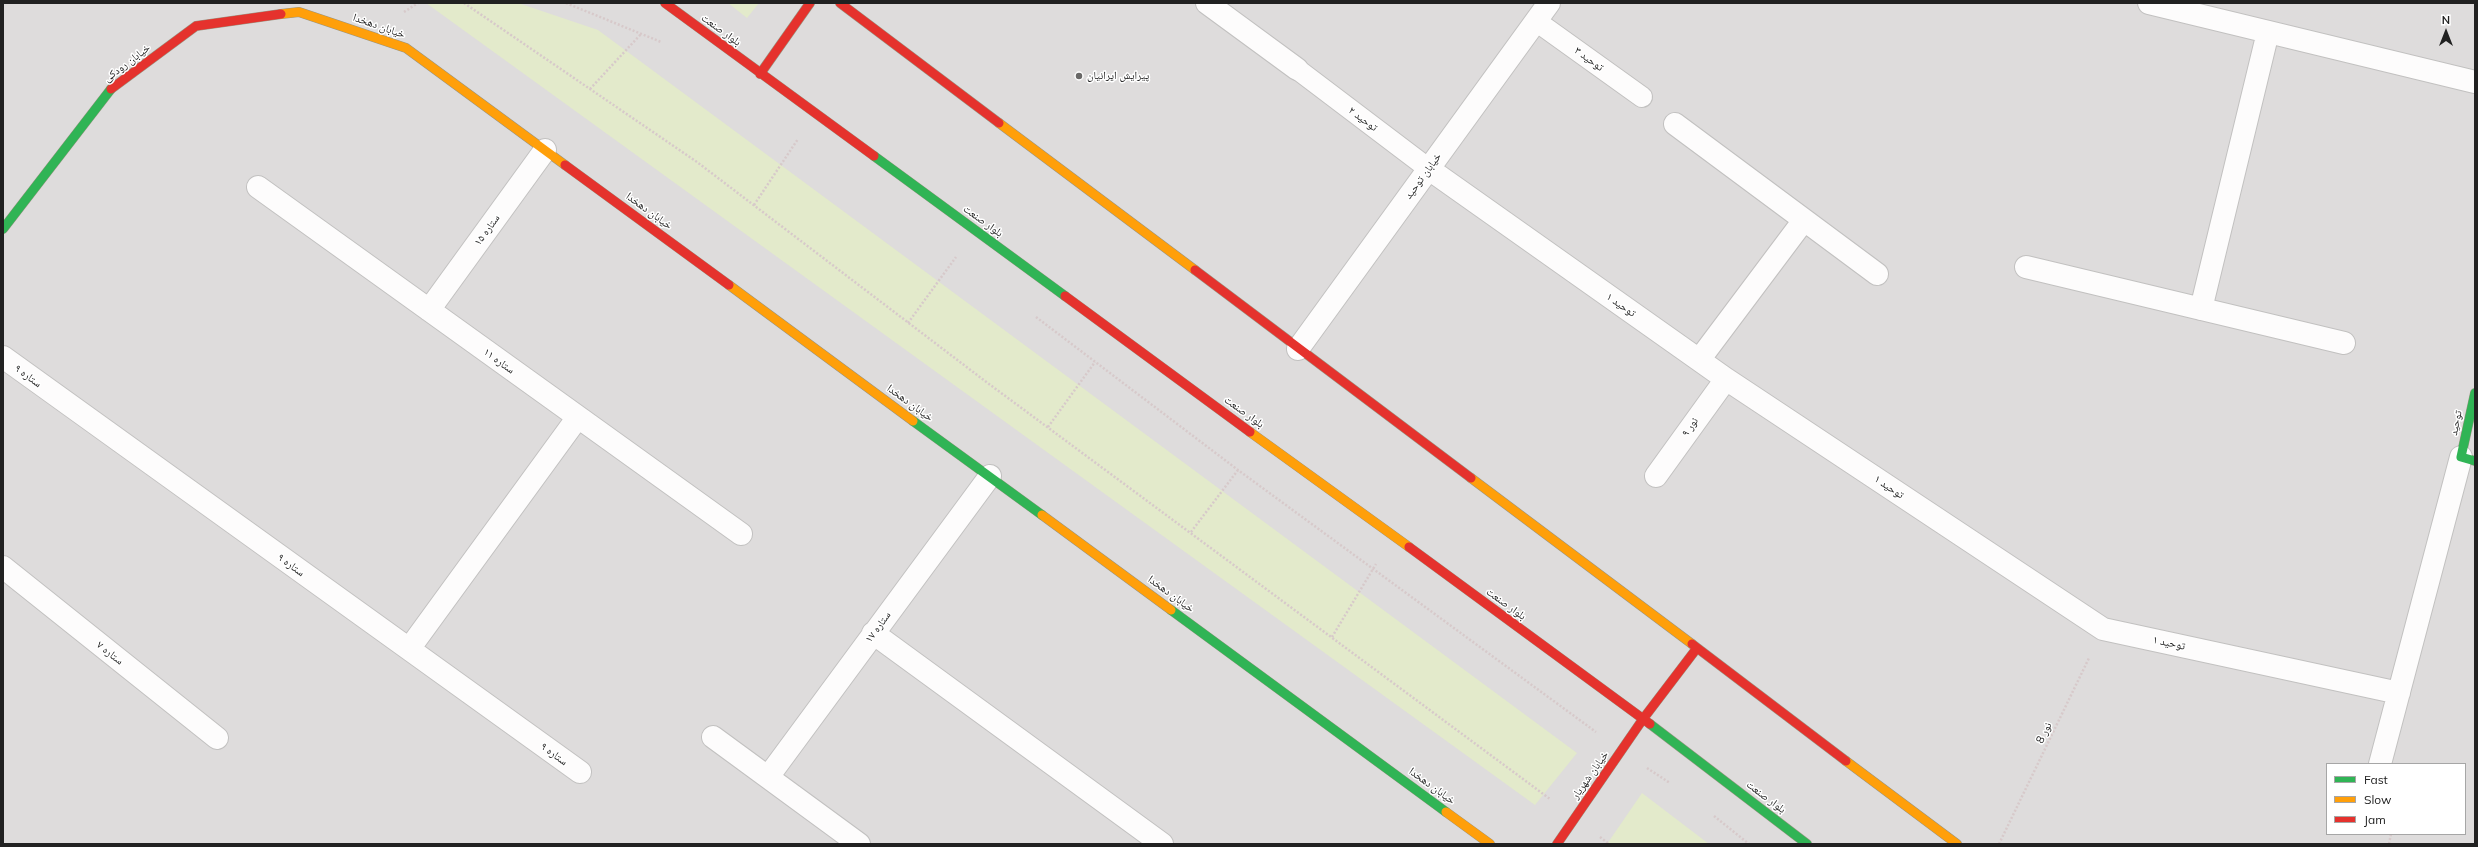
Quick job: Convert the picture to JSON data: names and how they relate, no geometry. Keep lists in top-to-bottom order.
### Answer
{
  "streets": {
    "main road": [
      "خیابان دهخدا",
      "بلوار صنعت",
      "خیابان رودکی",
      "توحید",
      "خیابان شهریار"
    ],
    "street": [
      "خیابان توحید",
      "ستاره ۱۵",
      "توحید ۱",
      "ستاره ۱۱",
      "ستاره ۹",
      "نور ۹",
      "ستاره ۱۷",
      "ستاره ۷"
    ],
    "lane": ["توحید ۳", "توحید ۲"],
    "path": ["نور 8"]
  },
  "crossings": [
    ["خیابان دهخدا", "خیابان رودکی"],
    ["خیابان دهخدا", "ستاره ۱۵"],
    ["خیابان دهخدا", "ستاره ۱۷"],
    ["بلوار صنعت", "خیابان شهریار"],
    ["توحید ۳", "خیابان توحید"],
    ["توحید ۲", "خیابان توحید"],
    ["توحید ۲", "توحید ۱"],
    ["خیابان توحید", "توحید ۱"],
    ["ستاره ۱۵", "ستاره ۱۱"],
    ["توحید ۱", "نور ۹"],
    ["توحید ۱", "نور 8"]
  ],
  "places": ["پیرایش ایرانیان"],
  "legend": ["Fast", "Slow", "Jam"],
  "north": "top"
}
